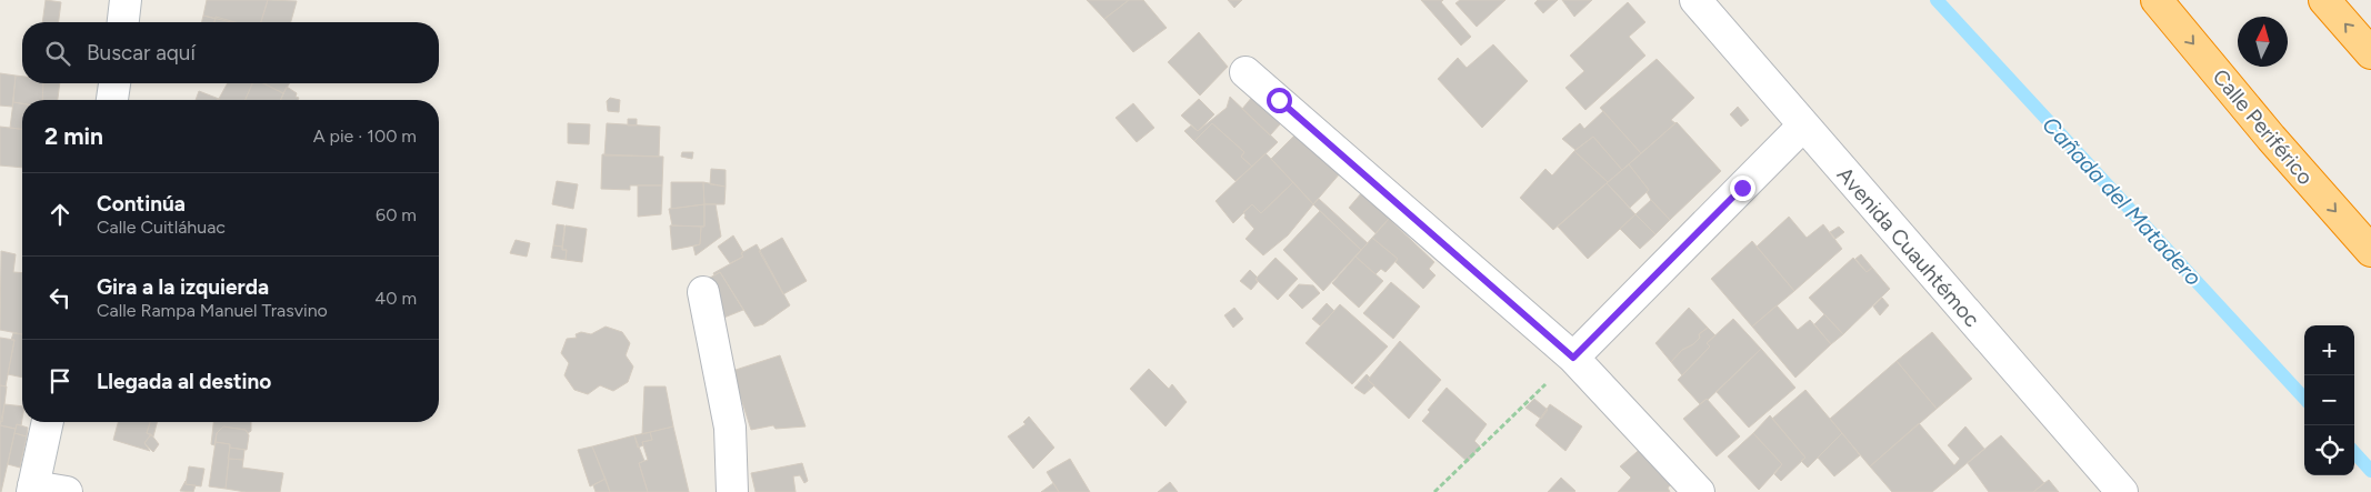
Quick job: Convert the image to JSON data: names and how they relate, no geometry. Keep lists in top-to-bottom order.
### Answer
{
  "streets": {
    "highway": ["Calle Periférico"],
    "street": ["Avenida Cuauhtémoc"]
  },
  "one_way": ["Calle Periférico"],
  "water": ["Cañada del Matadero"],
  "north": "top",
  "page": {
    "search": "Buscar aquí",
    "heading": ["2 min", "A pie · 100 m"],
    "list": [
      ["Continúa", "Calle Cuitláhuac", "60 m"],
      ["Gira a la izquierda", "Calle Rampa Manuel Trasvino", "40 m"],
      "Llegada al destino"
    ],
    "map_buttons": ["+", "−"]
  }
}
